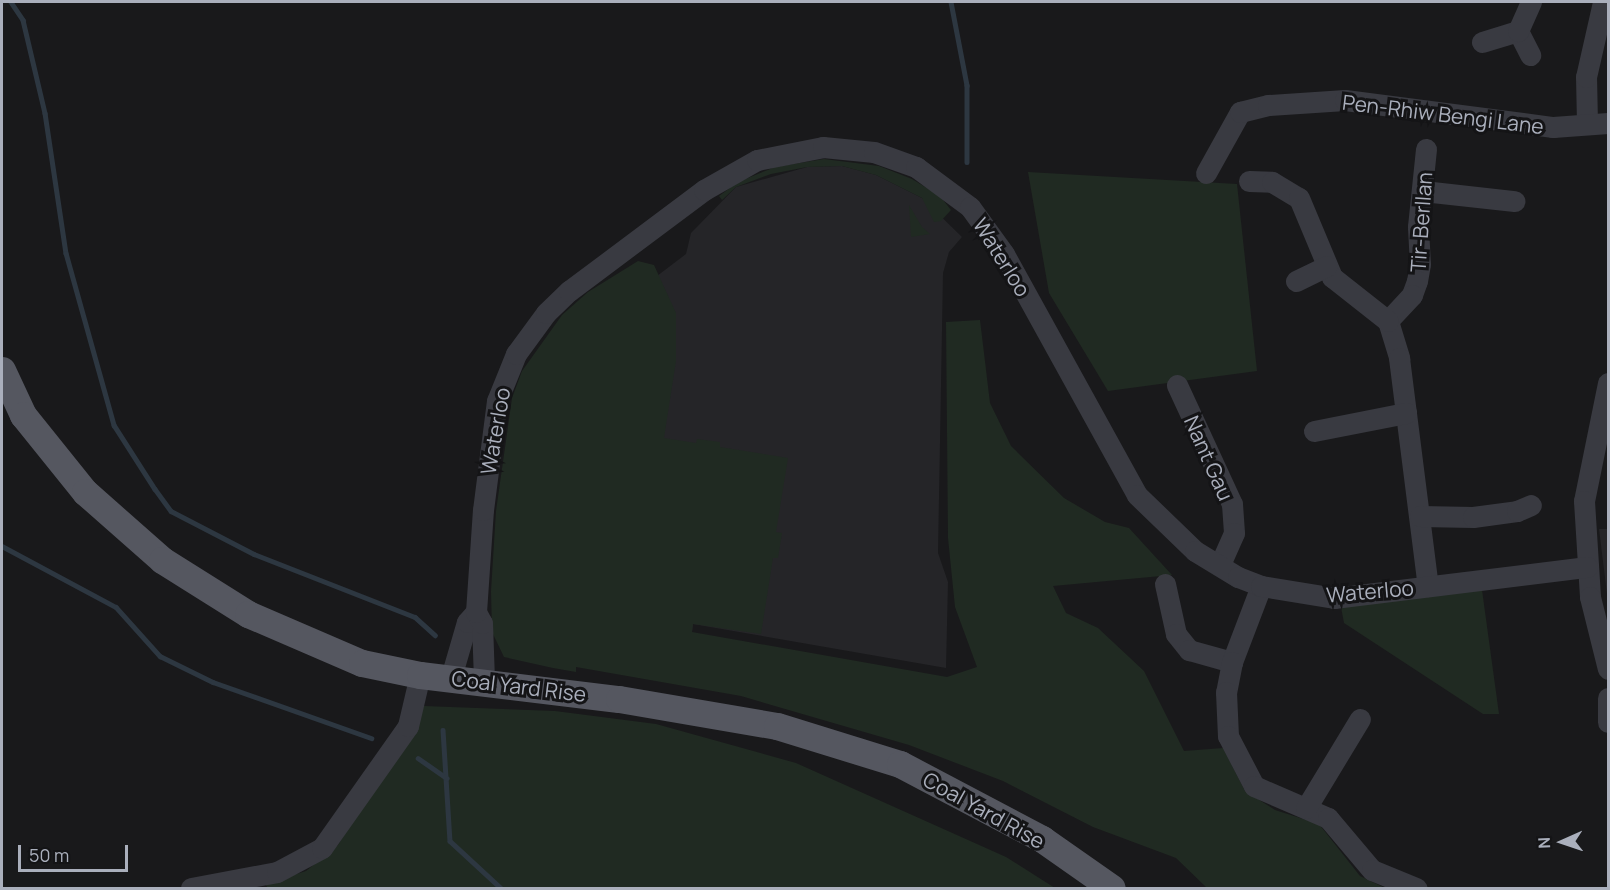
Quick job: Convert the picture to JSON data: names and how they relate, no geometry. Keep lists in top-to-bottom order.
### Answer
{
  "streets": {
    "main road": ["Coal Yard Rise"],
    "street": [
      "Pen-Rhiw Bengi Lane",
      "Tir-Berllan",
      "Waterloo",
      "Nant Gau"
    ]
  },
  "crossings": [
    ["Waterloo", "Nant Gau"],
    ["Waterloo", "Coal Yard Rise"]
  ],
  "scale_bar": "50 m",
  "north": "left"
}
